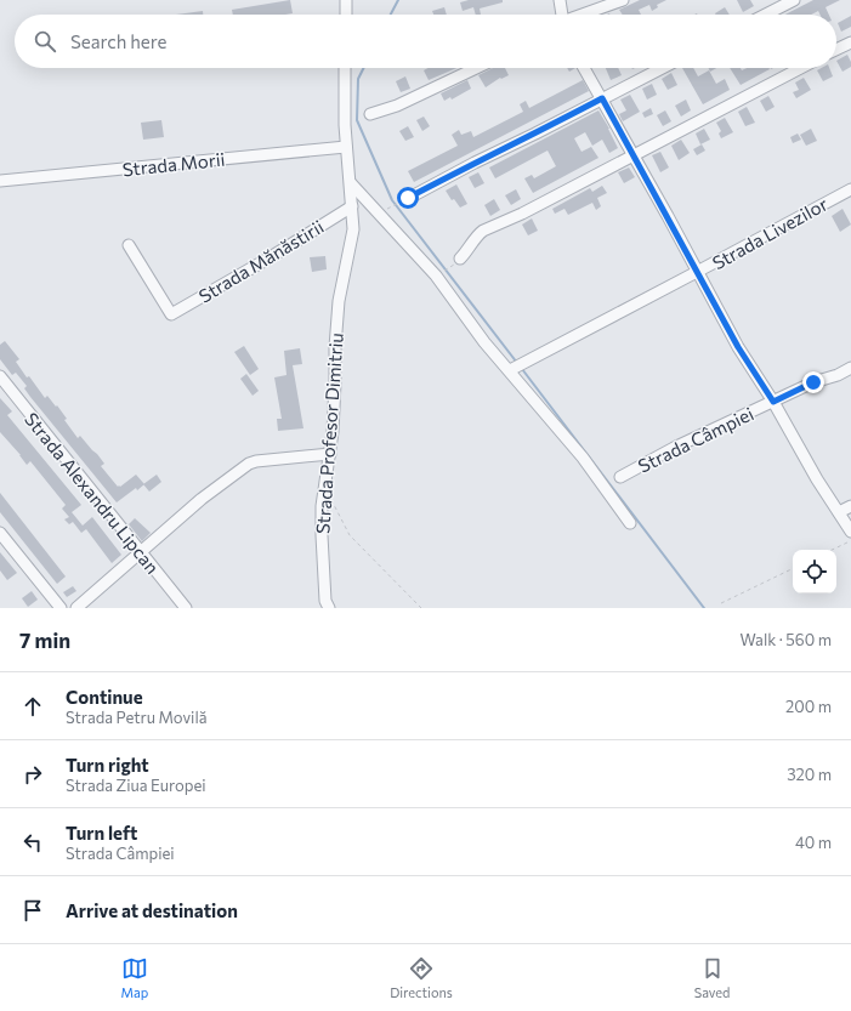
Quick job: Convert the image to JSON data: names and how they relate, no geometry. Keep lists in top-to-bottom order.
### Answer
{
  "streets": {
    "street": [
      "Strada Morii",
      "Strada Livezilor",
      "Strada Mănăstirii",
      "Strada Profesor Dimitriu",
      "Strada Câmpiei",
      "Strada Alexandru Lipcan"
    ]
  },
  "crossings": [
    ["Strada Morii", "Strada Profesor Dimitriu"],
    ["Strada Mănăstirii", "Strada Profesor Dimitriu"]
  ],
  "page": {
    "search": "Search here",
    "heading": ["7 min", "Walk · 560 m"],
    "list": [
      ["Continue", "Strada Petru Movilă", "200 m"],
      ["Turn right", "Strada Ziua Europei", "320 m"],
      ["Turn left", "Strada Câmpiei", "40 m"],
      "Arrive at destination"
    ],
    "nav": ["Map", "Directions", "Saved"]
  }
}
